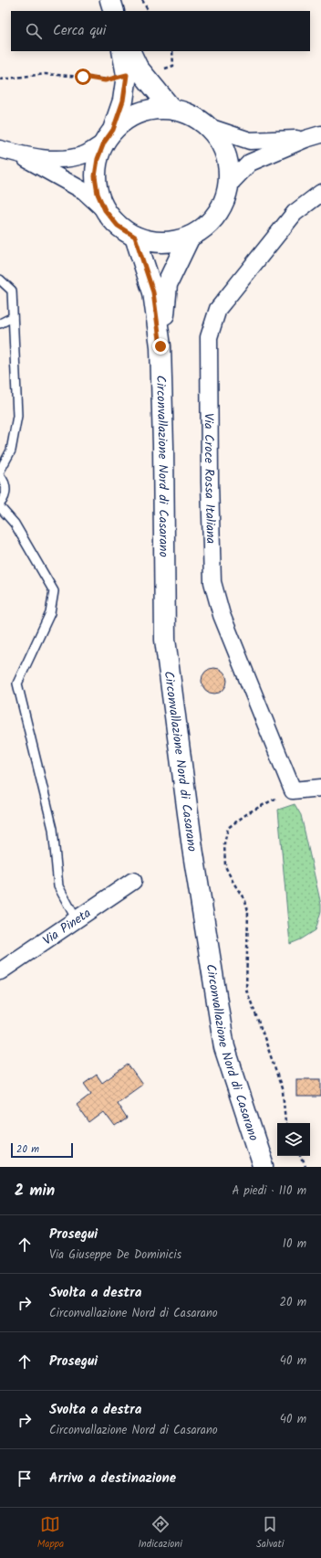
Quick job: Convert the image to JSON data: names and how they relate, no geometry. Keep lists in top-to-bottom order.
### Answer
{
  "streets": {
    "main road": ["Circonvallazione Nord di Casarano"],
    "street": ["Via Croce Rossa Italiana", "Via Pineta"]
  },
  "scale_bar": "20 m",
  "page": {
    "search": "Cerca qui",
    "scale": "20 m",
    "heading": ["2 min", "A piedi · 110 m"],
    "list": [
      ["Prosegui", "Via Giuseppe De Dominicis", "10 m"],
      ["Svolta a destra", "Circonvallazione Nord di Casarano", "20 m"],
      ["Prosegui", "40 m"],
      ["Svolta a destra", "Circonvallazione Nord di Casarano", "40 m"],
      "Arrivo a destinazione"
    ],
    "nav": ["Mappa", "Indicazioni", "Salvati"]
  }
}
